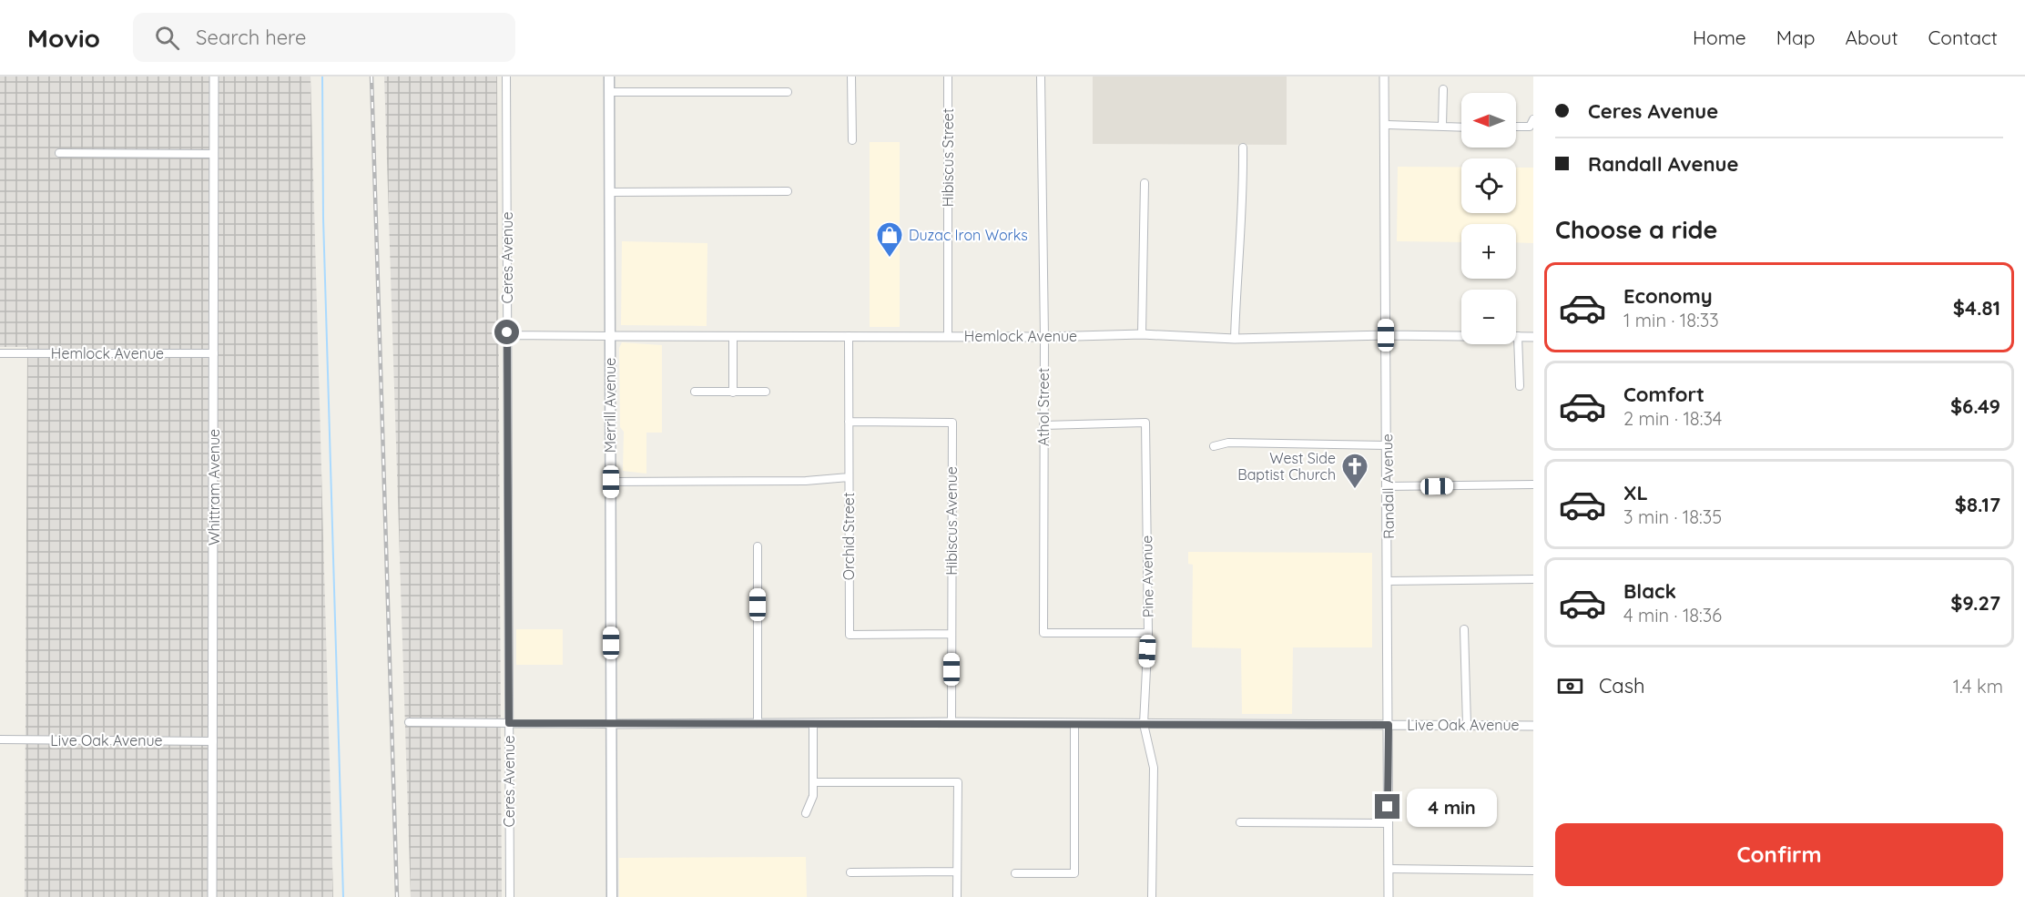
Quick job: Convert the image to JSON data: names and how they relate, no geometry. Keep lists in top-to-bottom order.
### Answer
{
  "streets": {
    "main road": ["Merrill Avenue"],
    "street": [
      "Hibiscus Street",
      "Ceres Avenue",
      "Hemlock Avenue",
      "Athol Street",
      "Randall Avenue",
      "Whittram Avenue",
      "Hibiscus Avenue",
      "Orchid Street",
      "Pine Avenue",
      "Live Oak Avenue"
    ]
  },
  "crossings": [
    ["Hibiscus Street", "Hemlock Avenue"],
    ["Ceres Avenue", "Hemlock Avenue"],
    ["Ceres Avenue", "Live Oak Avenue"],
    ["Hemlock Avenue", "Merrill Avenue"],
    ["Hemlock Avenue", "Athol Street"],
    ["Hemlock Avenue", "Randall Avenue"],
    ["Hemlock Avenue", "Whittram Avenue"],
    ["Hemlock Avenue", "Orchid Street"],
    ["Merrill Avenue", "Live Oak Avenue"],
    ["Athol Street", "Pine Avenue"],
    ["Randall Avenue", "Live Oak Avenue"],
    ["Whittram Avenue", "Live Oak Avenue"],
    ["Hibiscus Avenue", "Orchid Street"],
    ["Hibiscus Avenue", "Live Oak Avenue"],
    ["Pine Avenue", "Live Oak Avenue"]
  ],
  "places": {
    "shop": ["Duzac Iron Works"],
    "church": ["West Side Baptist Church"]
  },
  "north": "left",
  "page": {
    "header": "Movio",
    "search": "Search here",
    "nav": [
      "Home",
      "Map",
      "About",
      "Contact"
    ],
    "banner": ["Ceres Avenue", "Randall Avenue"],
    "map_buttons": ["+", "−"],
    "heading": "Choose a ride",
    "list": [
      {
        "name": "Economy",
        "note": "1 min · 18:33",
        "value": "$4.81"
      },
      {
        "name": "Comfort",
        "note": "2 min · 18:34",
        "value": "$6.49"
      },
      {
        "name": "XL",
        "note": "3 min · 18:35",
        "value": "$8.17"
      },
      {
        "name": "Black",
        "note": "4 min · 18:36",
        "value": "$9.27"
      }
    ],
    "pay": ["Cash", "1.4 km"],
    "bubble": "4 min",
    "buttons": "Confirm"
  }
}
